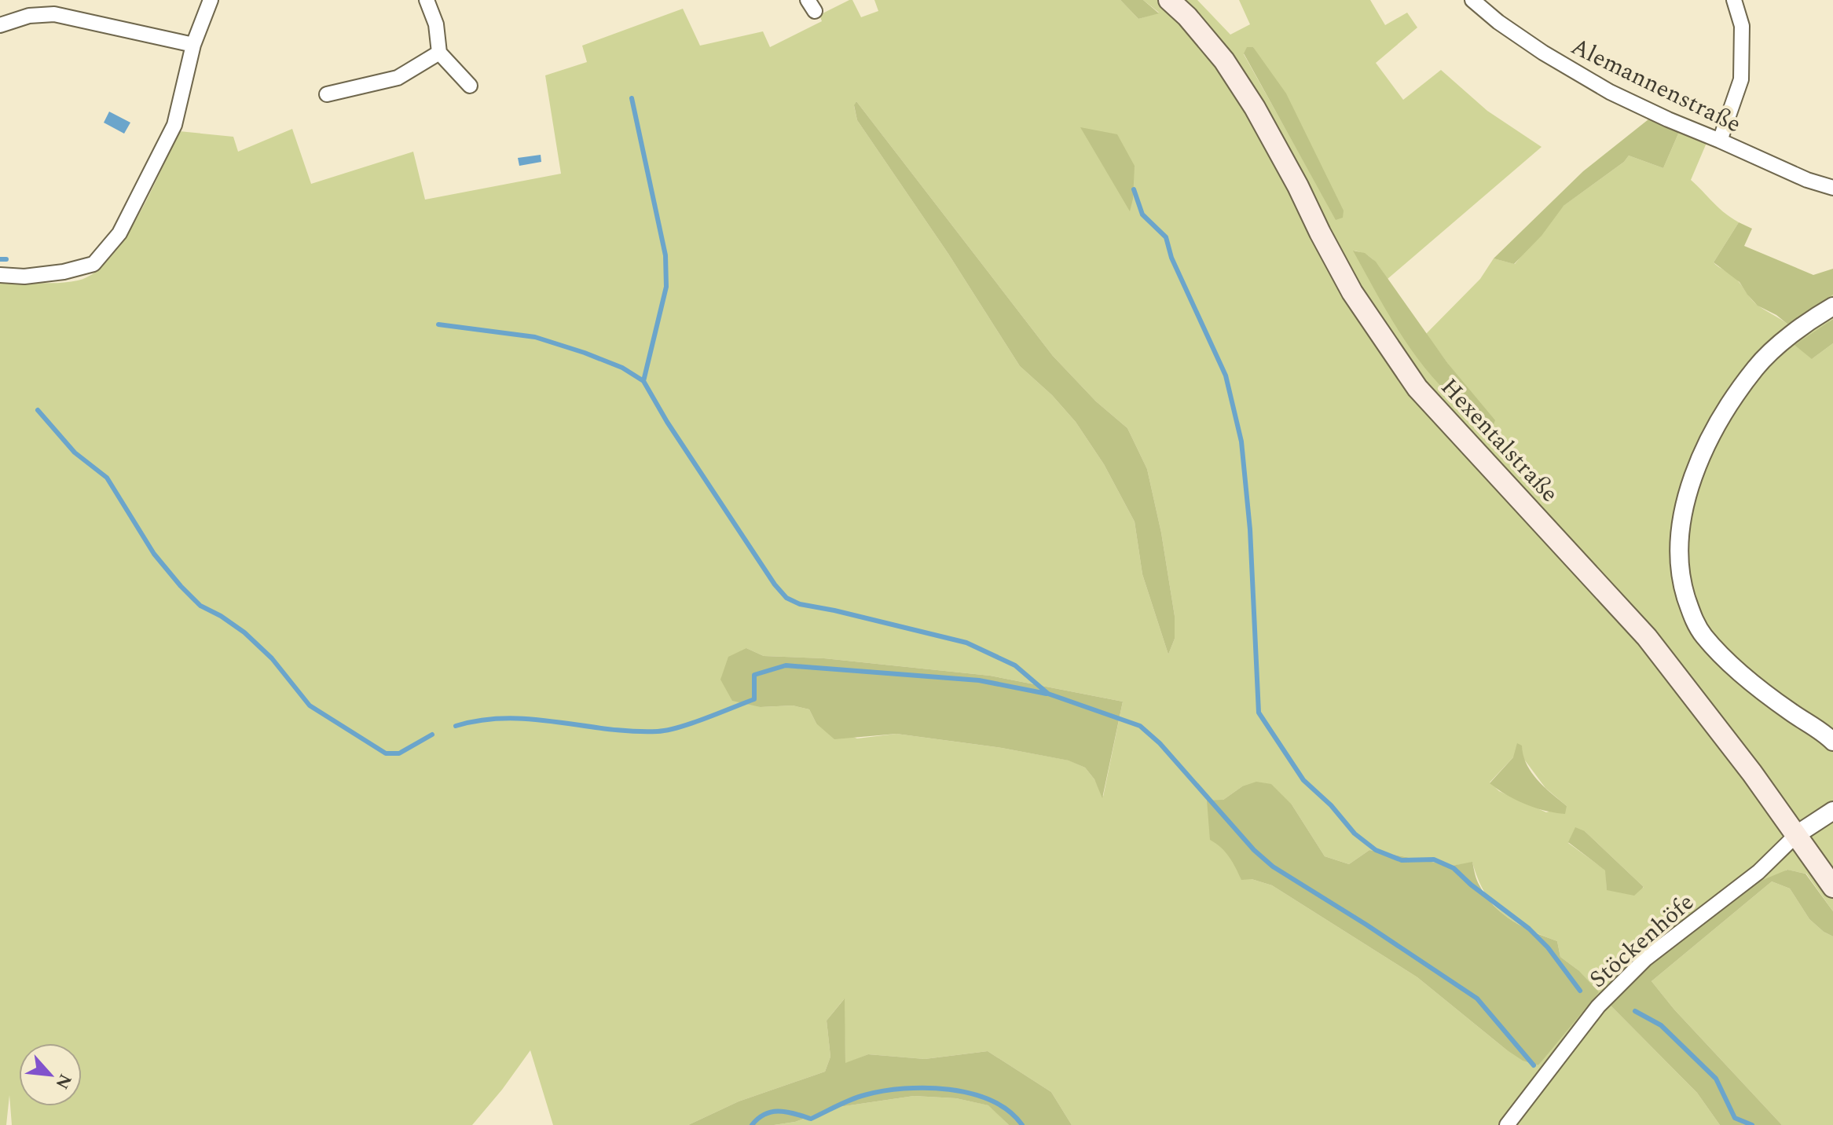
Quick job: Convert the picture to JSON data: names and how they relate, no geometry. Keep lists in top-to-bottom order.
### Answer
{
  "streets": {
    "main road": ["Hexentalstraße"],
    "street": ["Alemannenstraße", "Stöckenhöfe"]
  },
  "crossings": [
    ["Hexentalstraße", "Stöckenhöfe"]
  ],
  "north": "bottom right"
}
